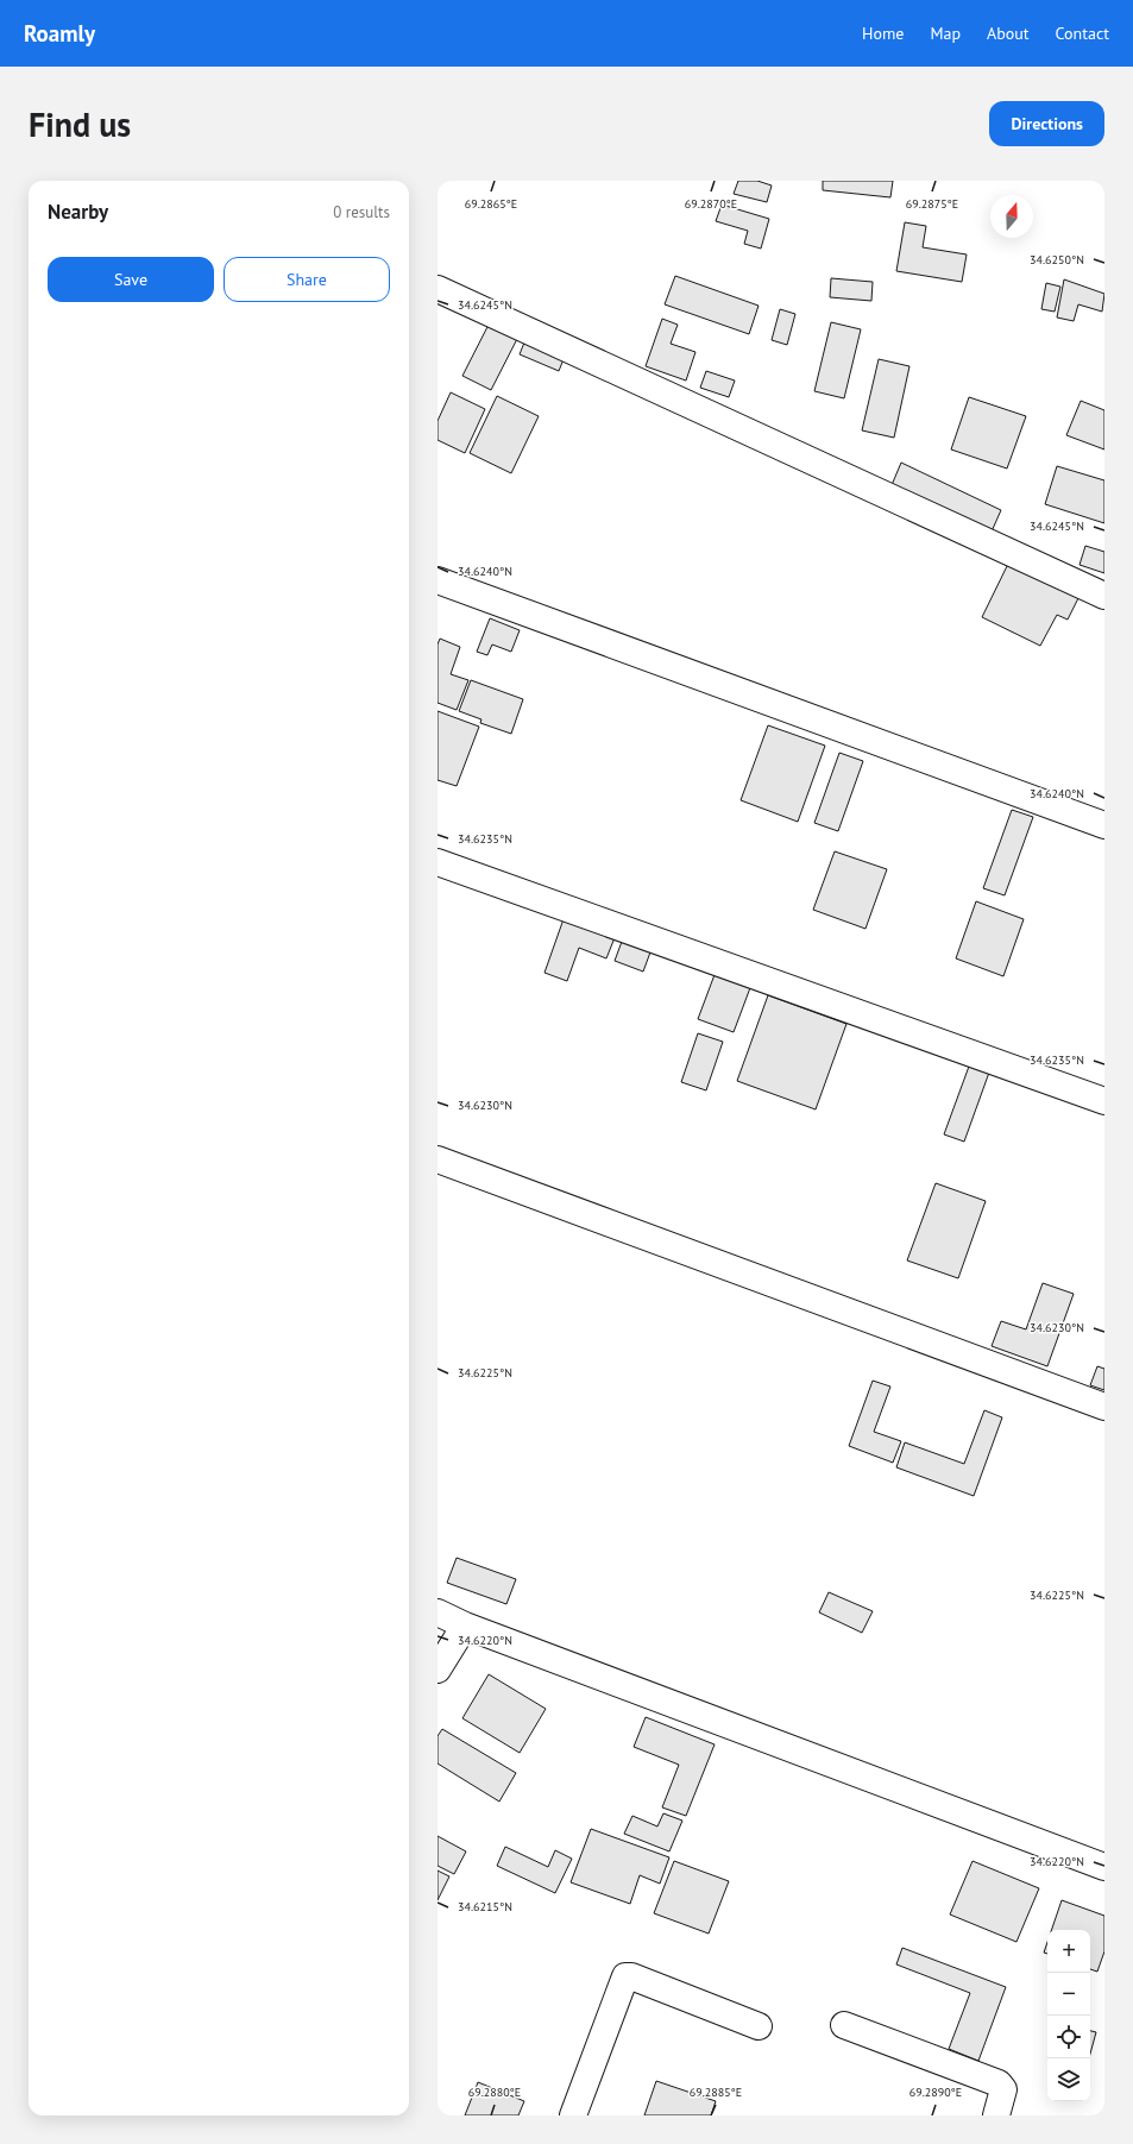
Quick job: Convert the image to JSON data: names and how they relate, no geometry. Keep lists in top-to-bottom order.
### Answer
{
  "north": "top",
  "page": {
    "header": "Roamly",
    "nav": [
      "Home",
      "Map",
      "About",
      "Contact"
    ],
    "buttons": [
      "Directions",
      ["Save", "Share"]
    ],
    "title": "Find us",
    "heading": ["Nearby", "0 results"],
    "map_buttons": ["+", "−"]
  },
  "coordinates": [
    "69.2865°E",
    "69.2870°E",
    "69.2875°E",
    "34.6250°N",
    "34.6245°N",
    "34.6240°N",
    "34.6235°N",
    "34.6230°N",
    "34.6225°N",
    "34.6220°N",
    "34.6215°N",
    "69.2880°E",
    "69.2885°E",
    "69.2890°E"
  ]
}
